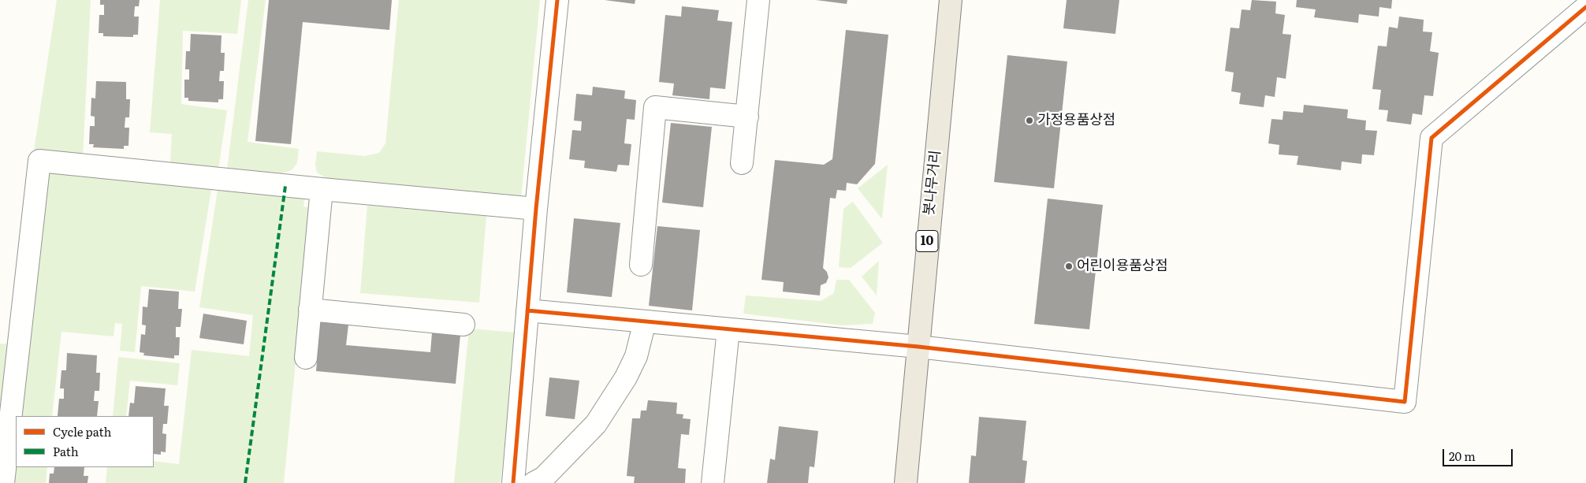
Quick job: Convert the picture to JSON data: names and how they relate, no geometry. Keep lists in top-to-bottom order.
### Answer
{
  "streets": {
    "main road": ["봇나무거리", "10"]
  },
  "places": ["가정용품상점", "어린이용품상점"],
  "legend": ["Cycle path", "Path"],
  "scale_bar": "20 m"
}
